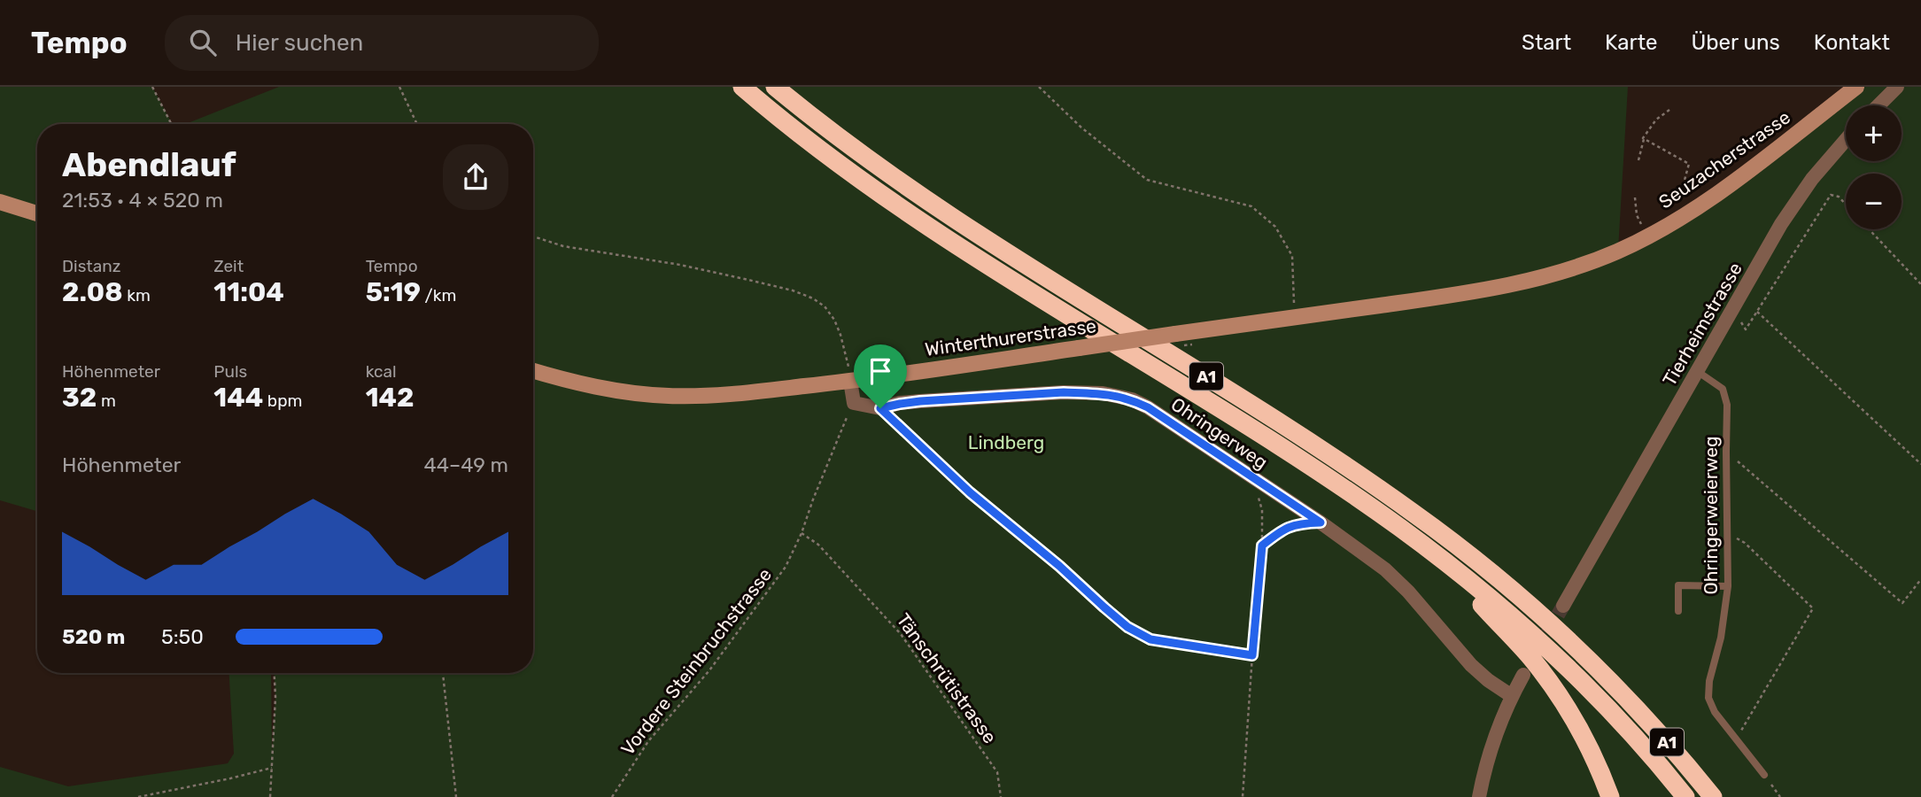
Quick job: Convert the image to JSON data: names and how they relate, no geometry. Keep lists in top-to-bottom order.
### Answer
{
  "streets": {
    "highway": ["A1"],
    "main road": ["Seuzacherstrasse", "Winterthurerstrasse"],
    "street": ["Tierheimstrasse", "Ohringerweg"],
    "lane": ["Ohringerweierweg"],
    "path": ["Vordere Steinbruchstrasse", "Tänschrütistrasse"]
  },
  "crossings": [
    ["Seuzacherstrasse", "Winterthurerstrasse"],
    ["Tierheimstrasse", "Ohringerweierweg"],
    ["Ohringerweg", "Vordere Steinbruchstrasse"],
    ["Vordere Steinbruchstrasse", "Tänschrütistrasse"]
  ],
  "parks": ["Lindberg"],
  "page": {
    "header": "Tempo",
    "search": "Hier suchen",
    "nav": [
      "Start",
      "Karte",
      "Über uns",
      "Kontakt"
    ],
    "map_buttons": ["+", "−"],
    "heading": ["Abendlauf", "21:53 · 4 × 520 m"],
    "stats": [
      ["Distanz", "2.08 km"],
      ["Zeit", "11:04"],
      ["Tempo", "5:19 /km"],
      ["Höhenmeter", "32 m"],
      ["Puls", "144 bpm"],
      ["kcal", "142"]
    ],
    "chart": ["Höhenmeter", "44–49 m"],
    "list": [
      {
        "name": "520 m",
        "note": "5:50"
      }
    ]
  }
}
